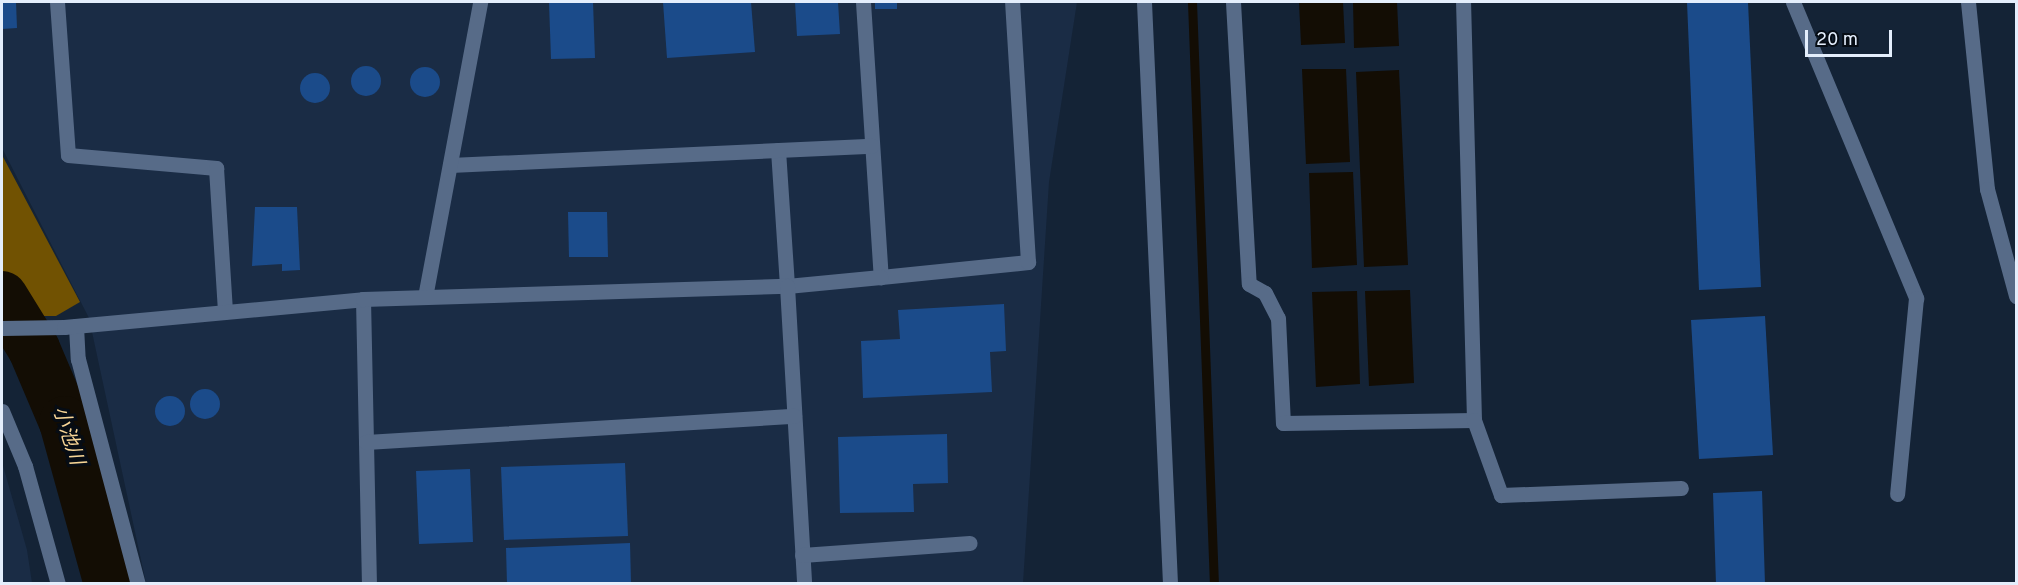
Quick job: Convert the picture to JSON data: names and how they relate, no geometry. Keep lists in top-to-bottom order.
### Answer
{
  "water": ["小池川"],
  "scale_bar": "20 m"
}
